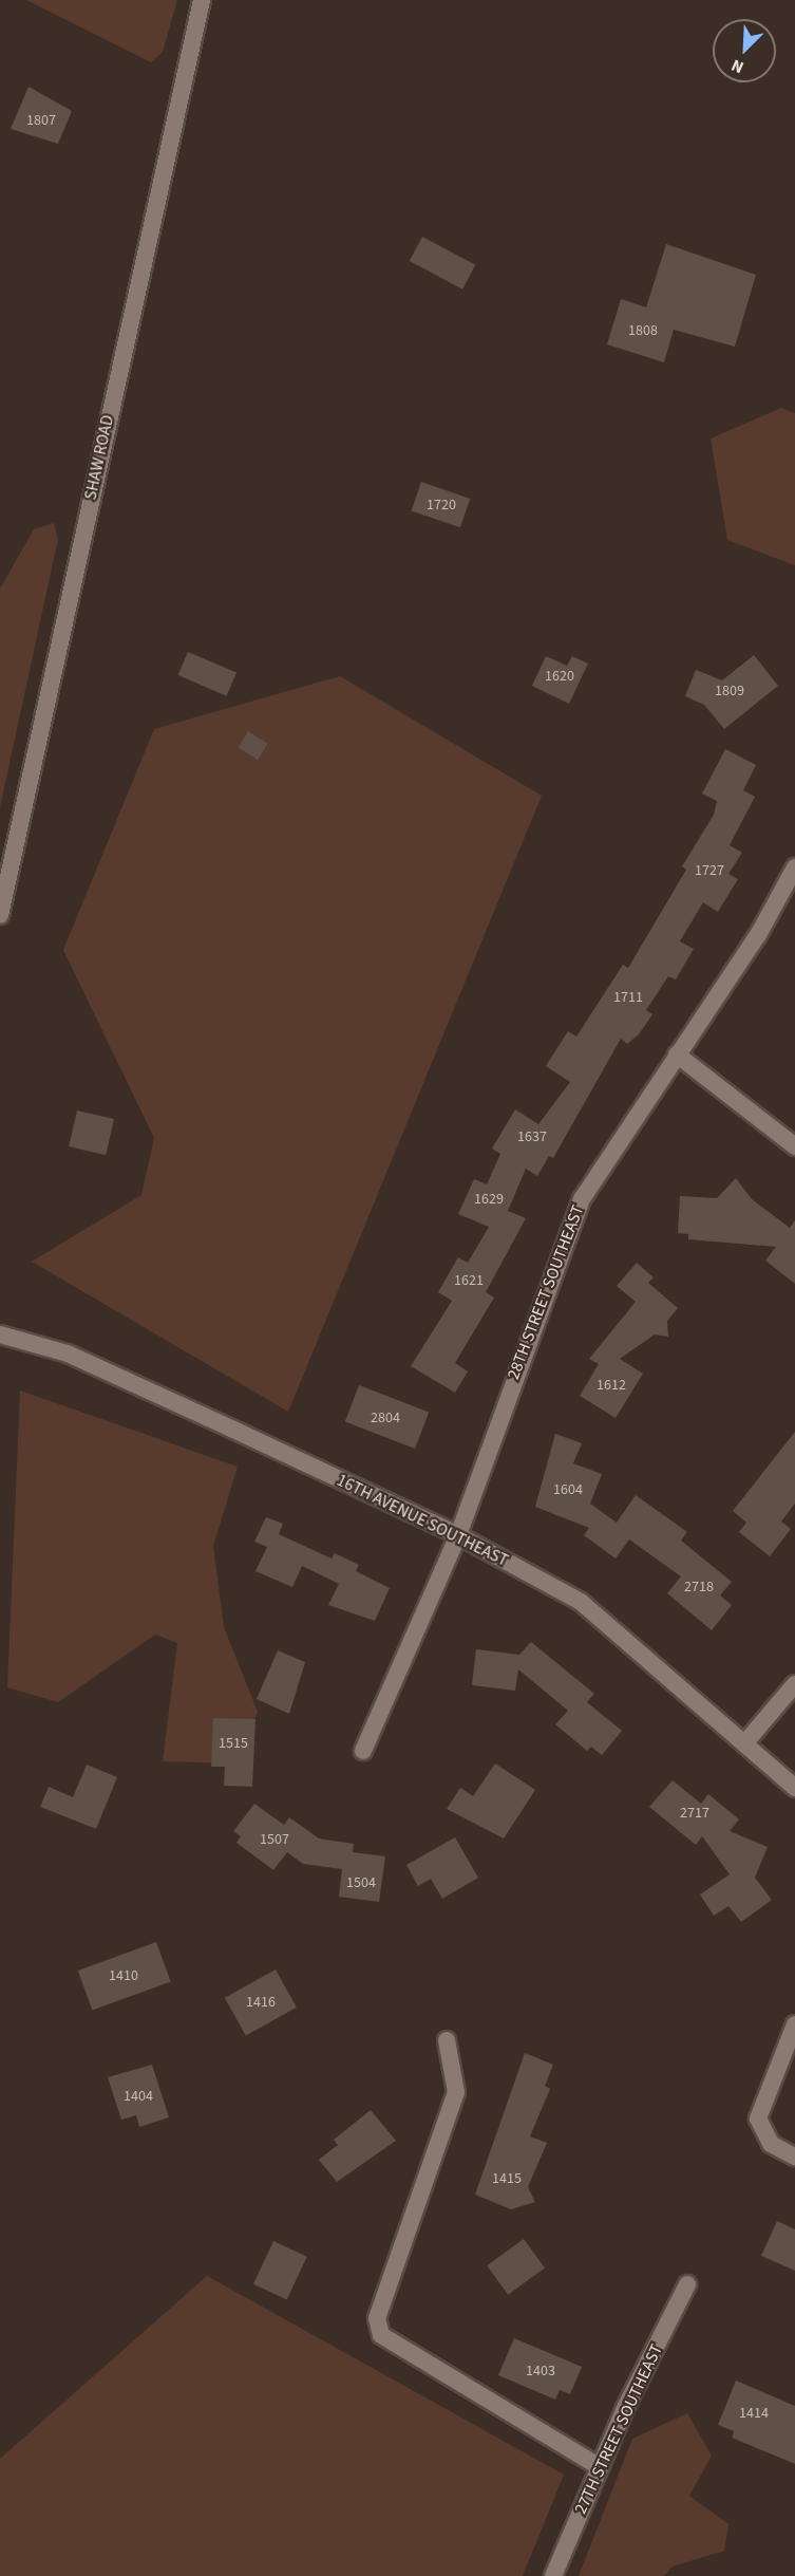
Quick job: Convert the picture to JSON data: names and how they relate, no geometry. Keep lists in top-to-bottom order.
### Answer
{
  "streets": {
    "street": [
      "SHAW ROAD",
      "28TH STREET SOUTHEAST",
      "16TH AVENUE SOUTHEAST",
      "27TH STREET SOUTHEAST"
    ]
  },
  "crossings": [
    ["28TH STREET SOUTHEAST", "16TH AVENUE SOUTHEAST"]
  ],
  "house_numbers": [
    "1807",
    "1808",
    "1720",
    "1620",
    "1809",
    "1727",
    "1711",
    "1637",
    "1629",
    "1621",
    "1612",
    "2804",
    "1604",
    "2718",
    "1515",
    "2717",
    "1507",
    "1504",
    "1410",
    "1416",
    "1404",
    "1415",
    "1403",
    "1414"
  ],
  "north": "bottom left"
}
